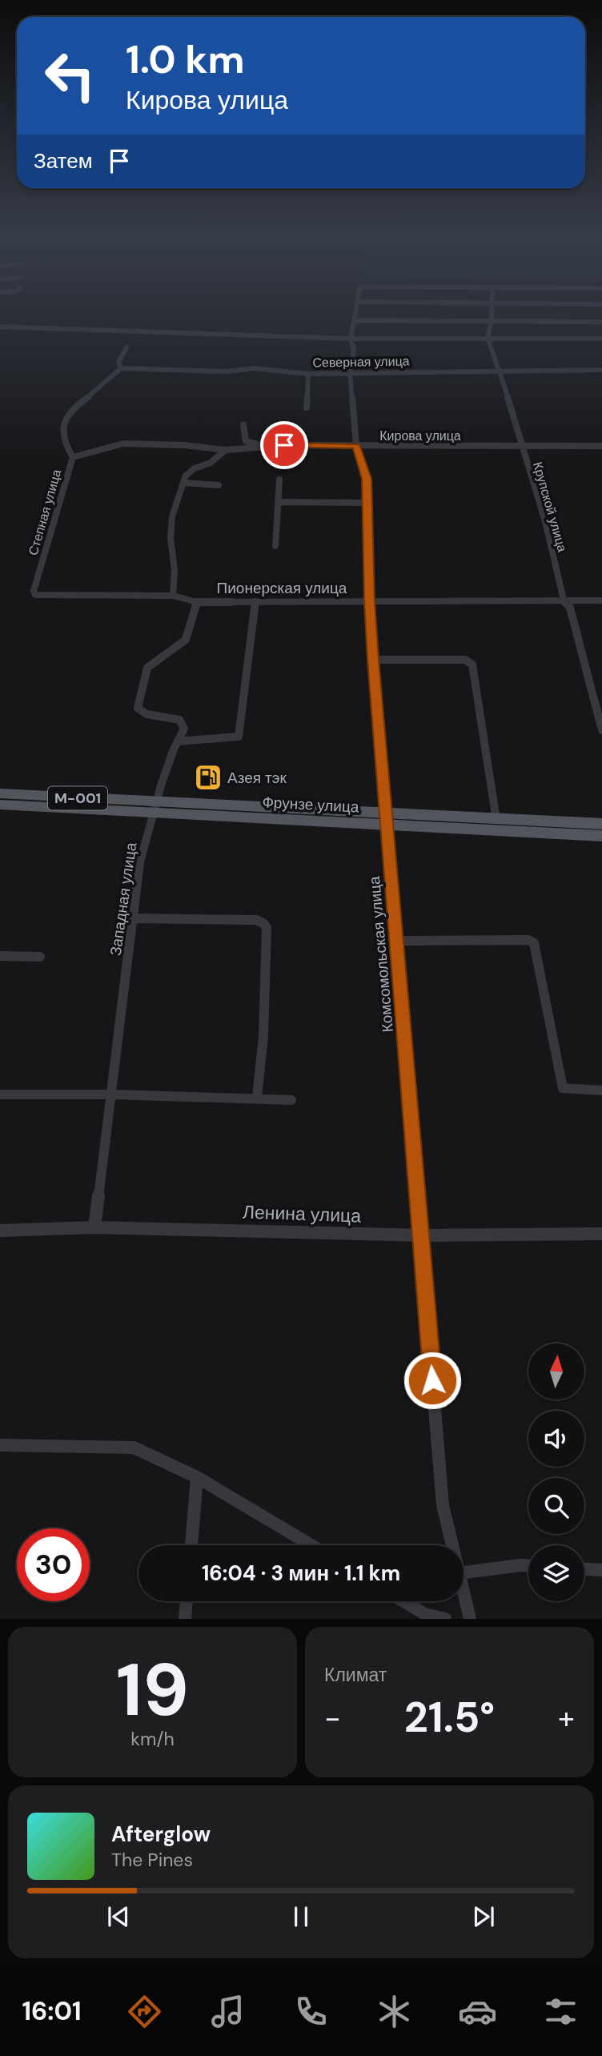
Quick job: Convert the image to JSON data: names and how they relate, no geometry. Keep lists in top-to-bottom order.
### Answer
{
  "streets": {
    "main road": ["M-001", "Фрунзе улица"],
    "street": [
      "Северная улица",
      "Кирова улица",
      "Крупской улица",
      "Степная улица",
      "Пионерская улица",
      "Западная улица",
      "Комсомольская улица",
      "Ленина улица"
    ]
  },
  "crossings": [
    ["Северная улица", "Крупской улица"],
    ["Северная улица", "Степная улица"],
    ["Северная улица", "Комсомольская улица"],
    ["Кирова улица", "Крупской улица"],
    ["Кирова улица", "Степная улица"],
    ["Кирова улица", "Комсомольская улица"],
    ["Крупской улица", "Пионерская улица"],
    ["Степная улица", "Пионерская улица"],
    ["Пионерская улица", "Западная улица"],
    ["Пионерская улица", "Комсомольская улица"],
    ["M-001", "Фрунзе улица"],
    ["M-001", "Западная улица"],
    ["Фрунзе улица", "Западная улица"],
    ["Фрунзе улица", "Комсомольская улица"],
    ["Западная улица", "Ленина улица"],
    ["Комсомольская улица", "Ленина улица"]
  ],
  "places": {
    "fuel station": ["Азея тэк"]
  },
  "north": "top",
  "page": {
    "turn": ["1.0 km", "Кирова улица"],
    "then": "Затем",
    "limit": "30",
    "trip": "16:04 · 3 мин · 1.1 km",
    "tile": [
      ["19", "km/h"],
      "Климат"
    ],
    "heat": ["−", "21.5°", "+"],
    "song": ["Afterglow", "The Pines"],
    "tabs": "16:01"
  }
}
